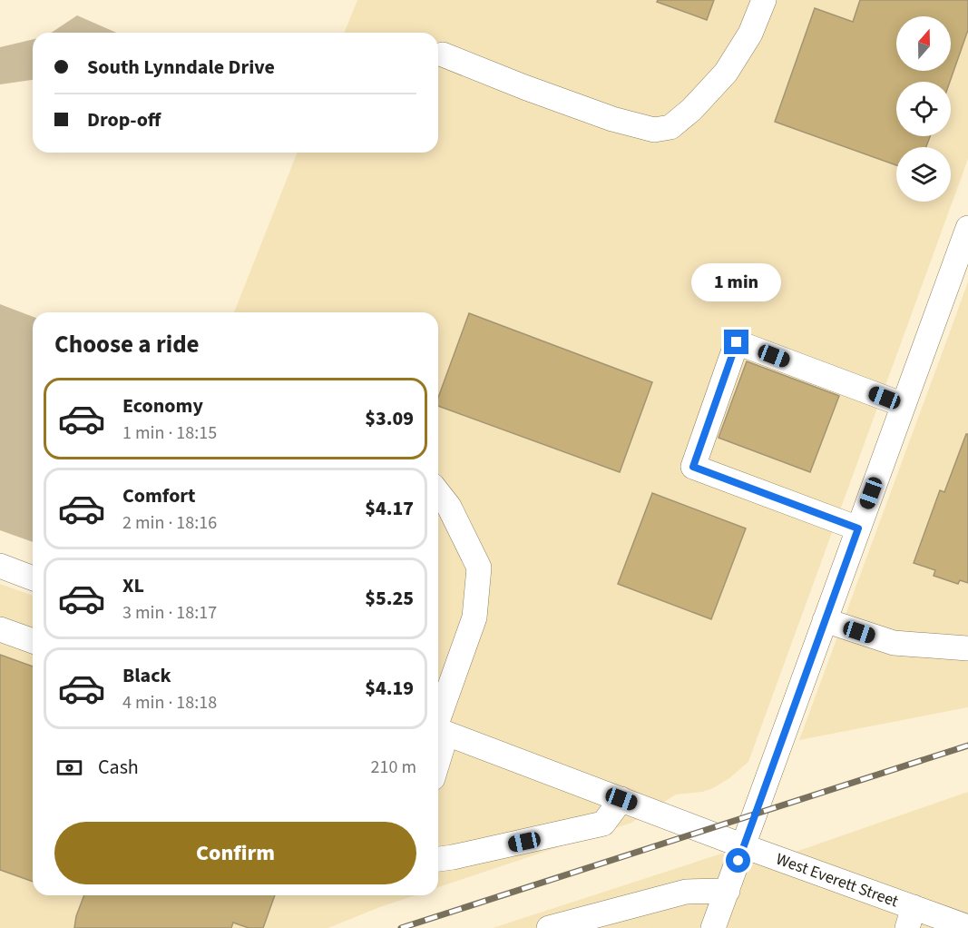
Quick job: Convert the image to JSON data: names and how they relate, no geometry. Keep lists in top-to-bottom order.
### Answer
{
  "streets": {
    "street": ["West Everett Street"]
  },
  "north": "top",
  "page": {
    "banner": ["South Lynndale Drive", "Drop-off"],
    "bubble": "1 min",
    "heading": "Choose a ride",
    "list": [
      {
        "name": "Economy",
        "note": "1 min · 18:15",
        "value": "$3.09"
      },
      {
        "name": "Comfort",
        "note": "2 min · 18:16",
        "value": "$4.17"
      },
      {
        "name": "XL",
        "note": "3 min · 18:17",
        "value": "$5.25"
      },
      {
        "name": "Black",
        "note": "4 min · 18:18",
        "value": "$4.19"
      }
    ],
    "pay": ["Cash", "210 m"],
    "buttons": "Confirm"
  }
}
